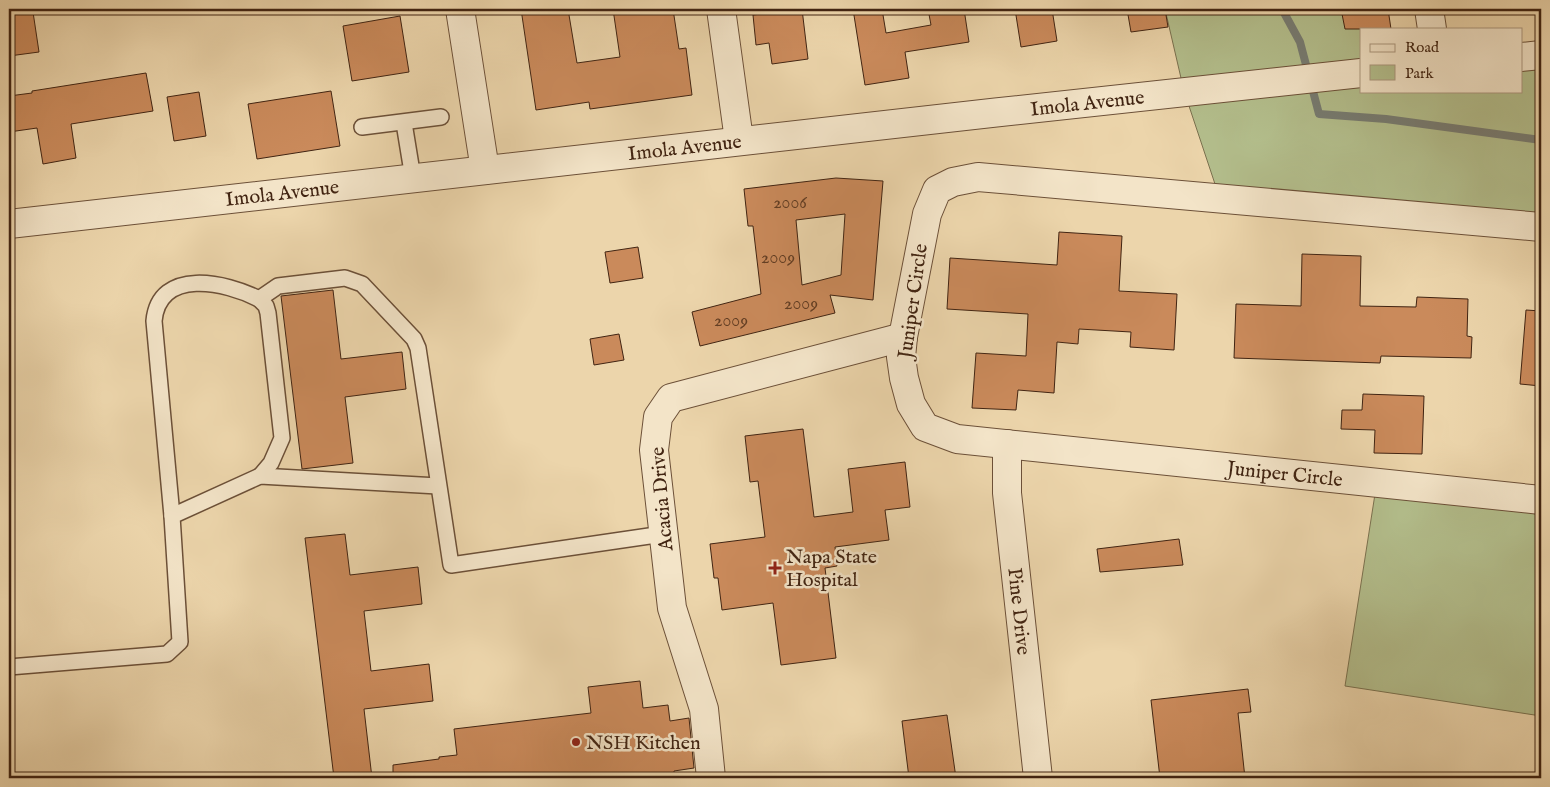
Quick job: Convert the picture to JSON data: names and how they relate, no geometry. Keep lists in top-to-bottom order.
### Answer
{
  "streets": {
    "street": [
      "Imola Avenue",
      "Juniper Circle",
      "Acacia Drive",
      "Pine Drive"
    ]
  },
  "crossings": [
    ["Juniper Circle", "Acacia Drive"],
    ["Juniper Circle", "Pine Drive"]
  ],
  "places": {
    "health": ["Napa State Hospital"],
    "other": ["NSH Kitchen"]
  },
  "house_numbers": [
    "2006",
    "2009",
    "2009",
    "2009"
  ],
  "legend": ["Road", "Park"]
}
